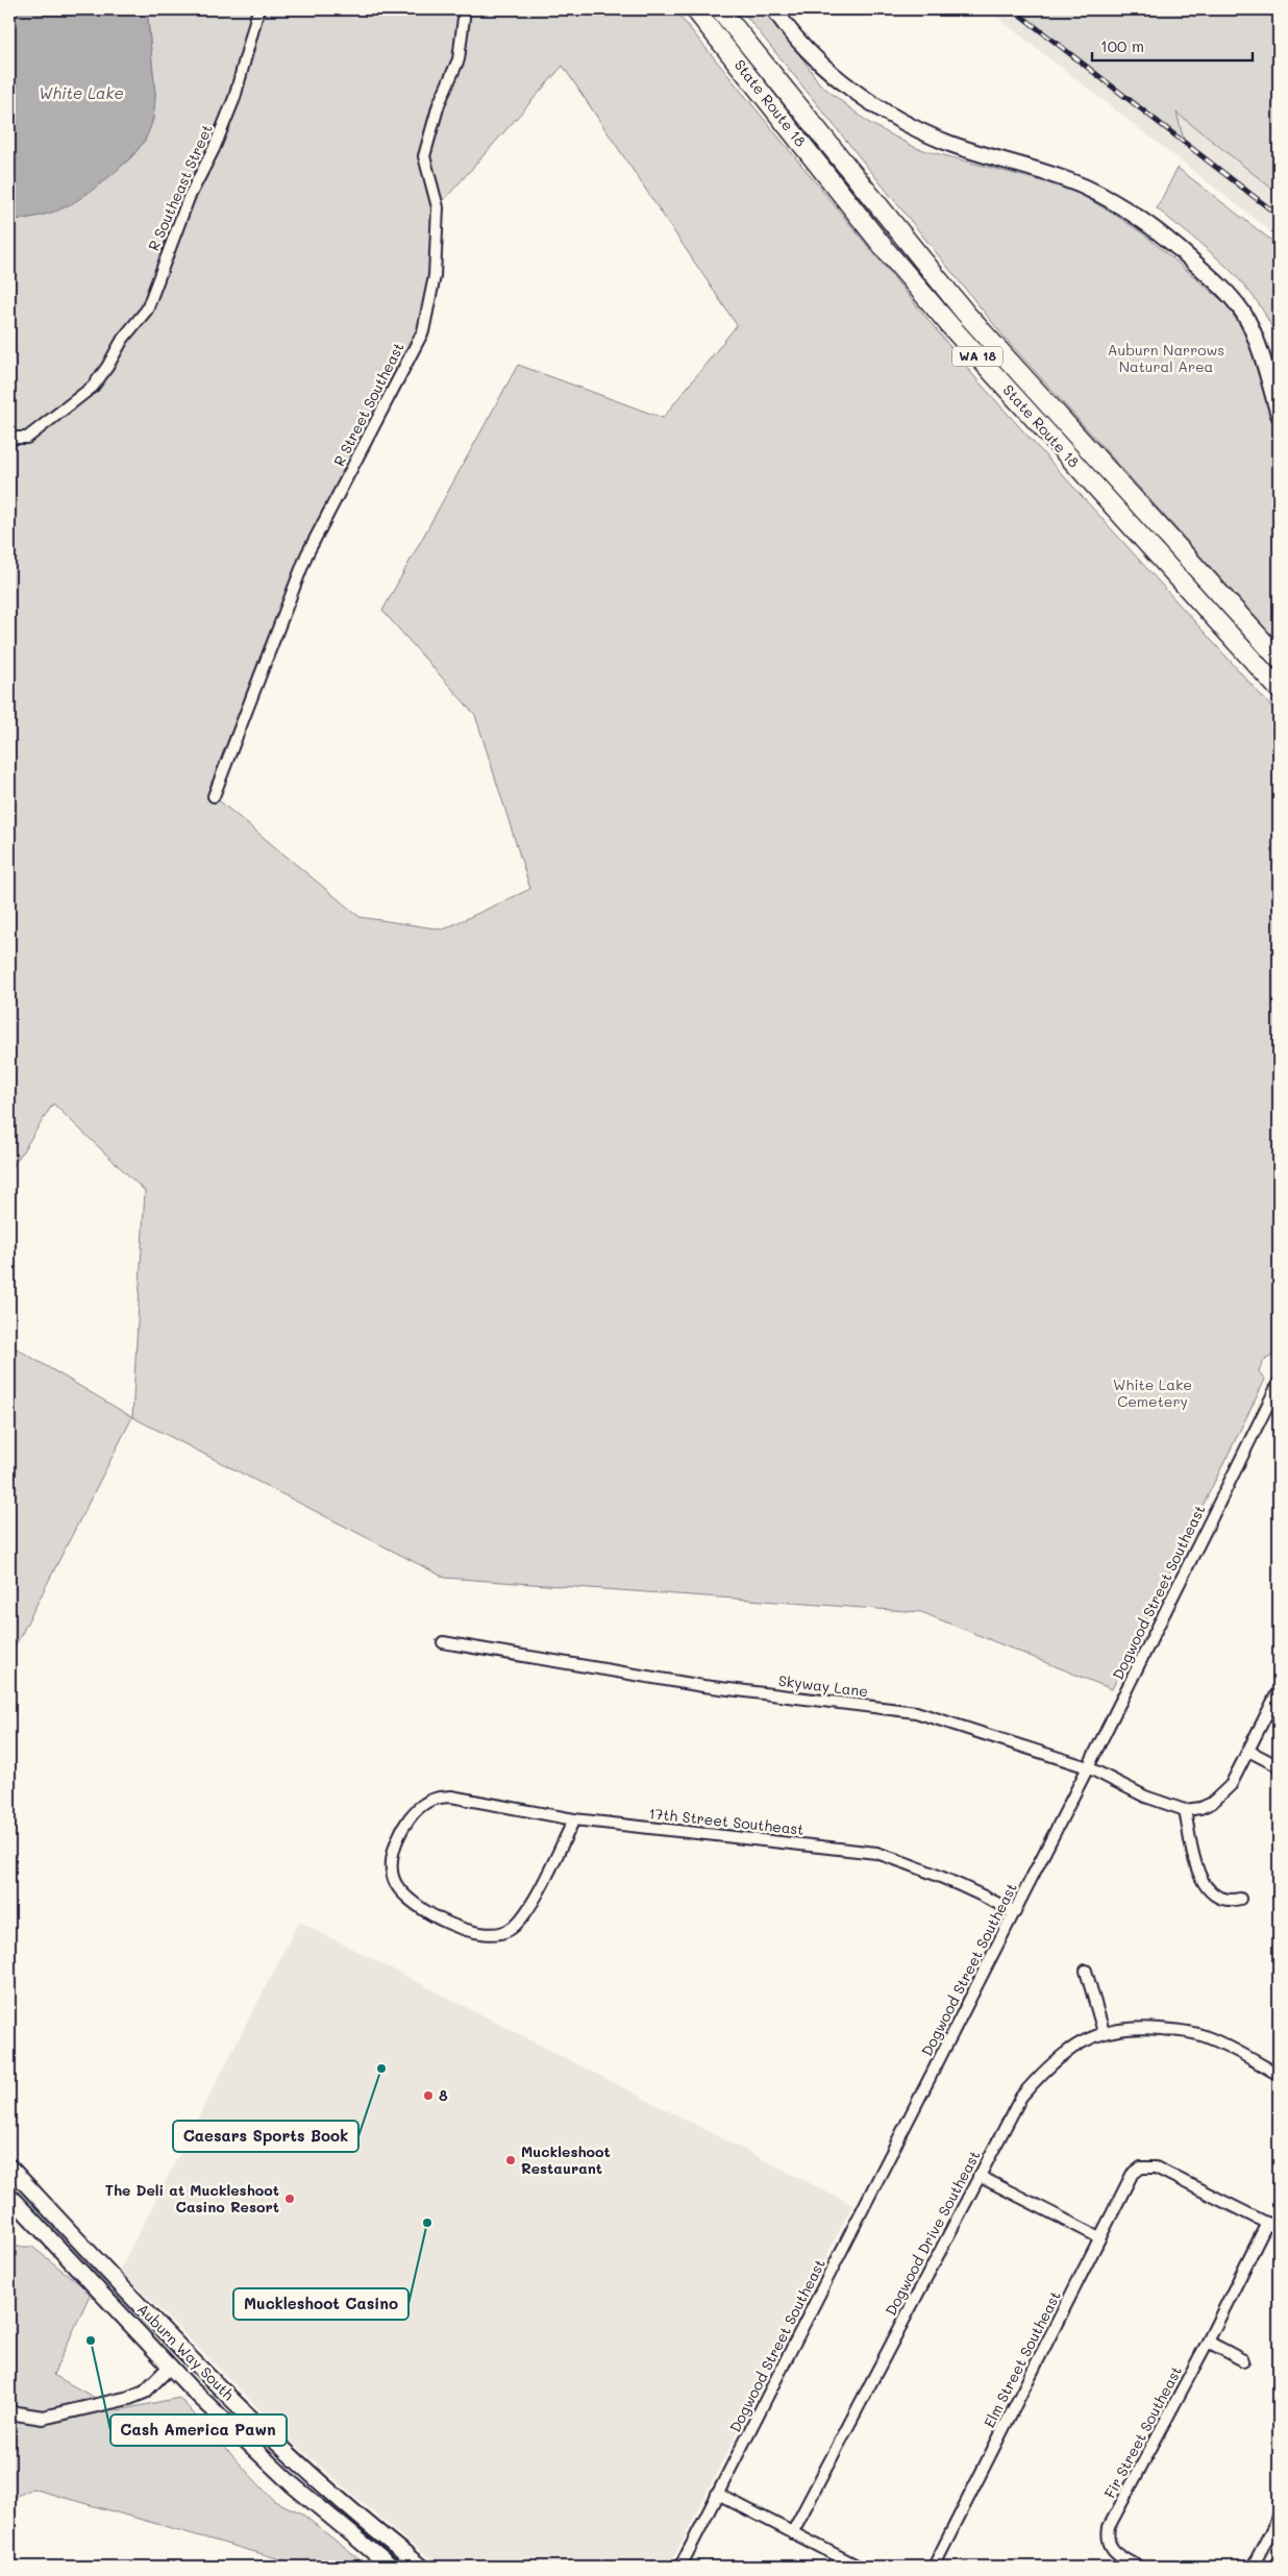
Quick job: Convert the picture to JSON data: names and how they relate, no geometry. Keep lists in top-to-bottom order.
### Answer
{
  "streets": {
    "highway": ["State Route 18", "WA 18"],
    "main road": ["Auburn Way South"],
    "street": [
      "R Southeast Street",
      "R Street Southeast",
      "Dogwood Street Southeast",
      "Skyway Lane",
      "17th Street Southeast",
      "Dogwood Drive Southeast",
      "Elm Street Southeast",
      "Fir Street Southeast"
    ]
  },
  "crossings": [
    ["Dogwood Street Southeast", "Skyway Lane"],
    ["Dogwood Street Southeast", "17th Street Southeast"],
    ["Elm Street Southeast", "Fir Street Southeast"]
  ],
  "water": ["White Lake"],
  "parks": ["Auburn Narrows Natural Area", "White Lake Cemetery"],
  "places": [
    "Caesars Sports Book",
    "8",
    "Muckleshoot Restaurant",
    "The Deli at Muckleshoot Casino Resort",
    "Muckleshoot Casino",
    "Cash America Pawn"
  ],
  "scale_bar": "100 m"
}
